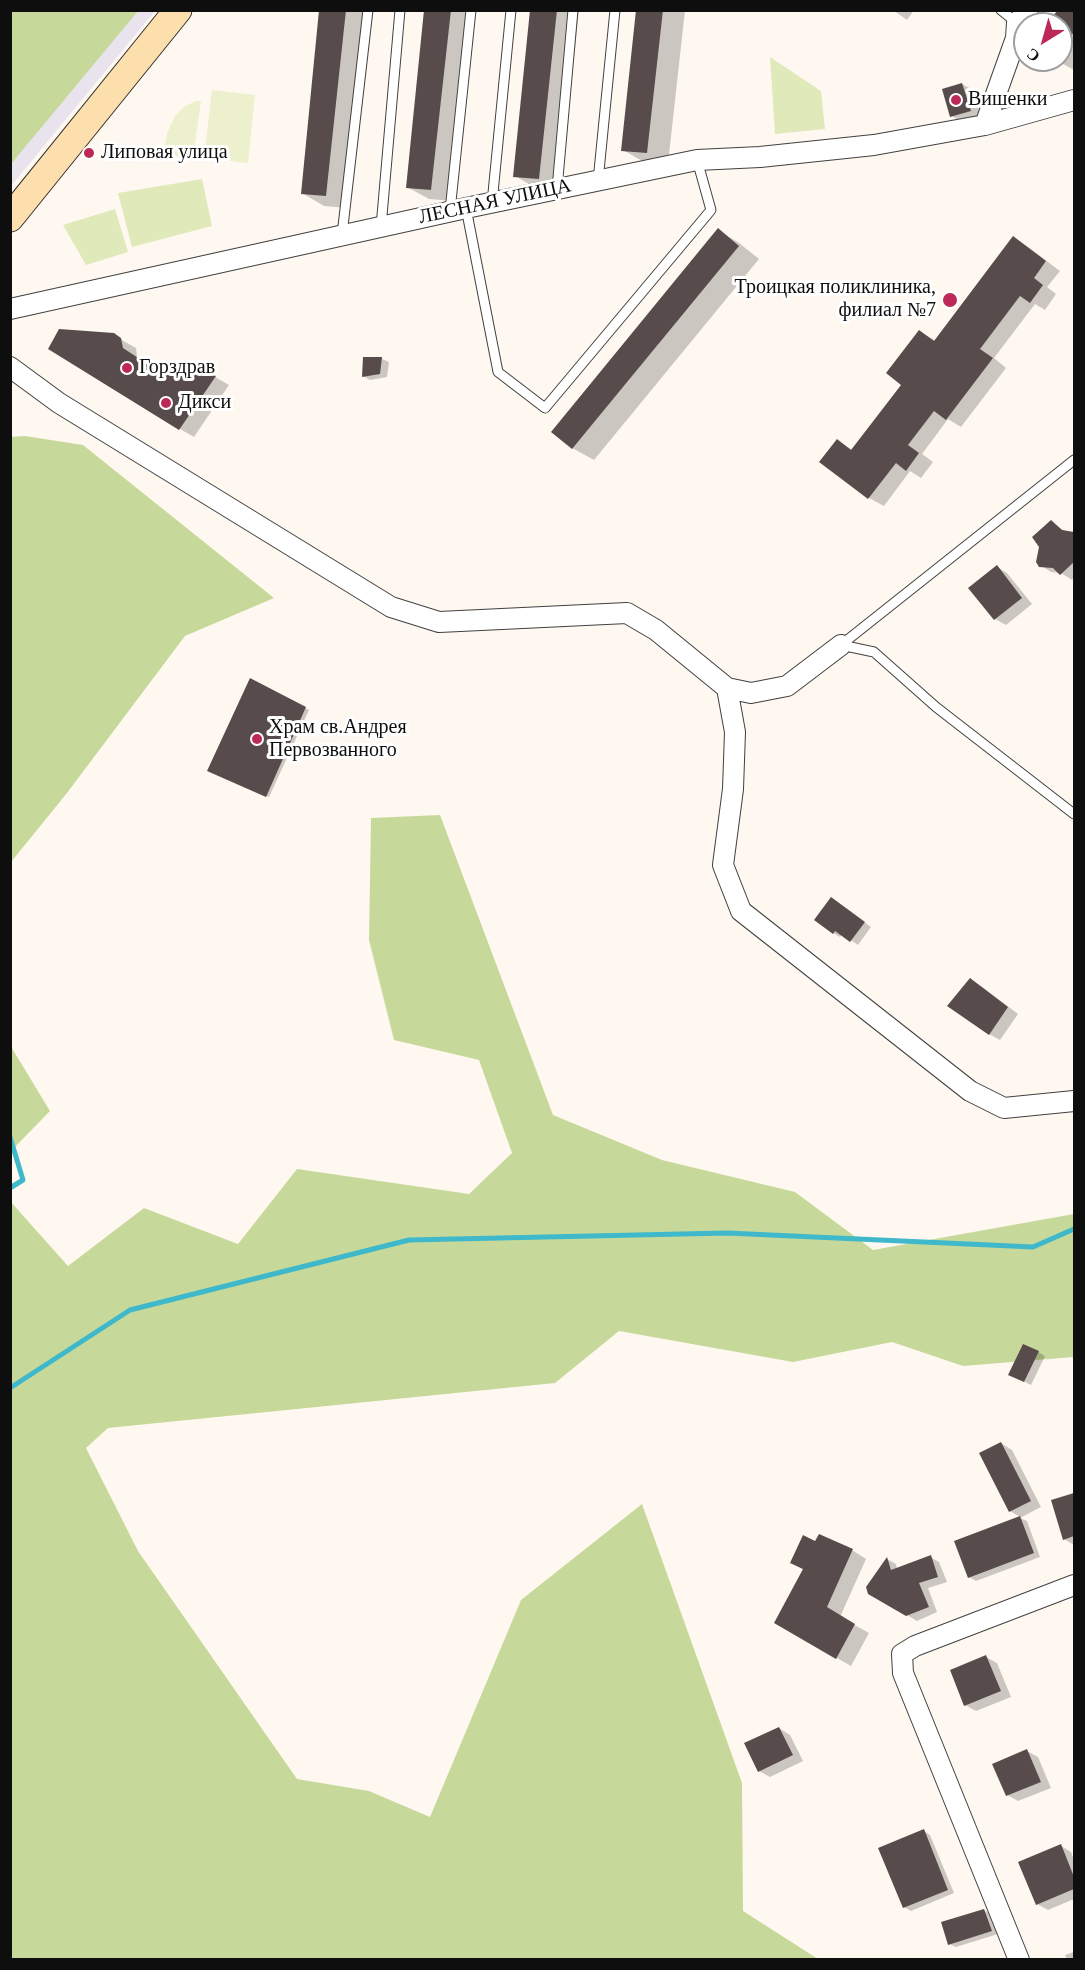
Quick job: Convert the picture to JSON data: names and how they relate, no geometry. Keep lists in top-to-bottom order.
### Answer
{
  "streets": {
    "street": ["ЛЕСНАЯ УЛИЦА"]
  },
  "places": [
    "Вишенки",
    "Липовая улица",
    "Троицкая поликлиника, филиал №7",
    "Горздрав",
    "Дикси",
    "Храм св.Андрея Первозванного"
  ],
  "north": "bottom left"
}
